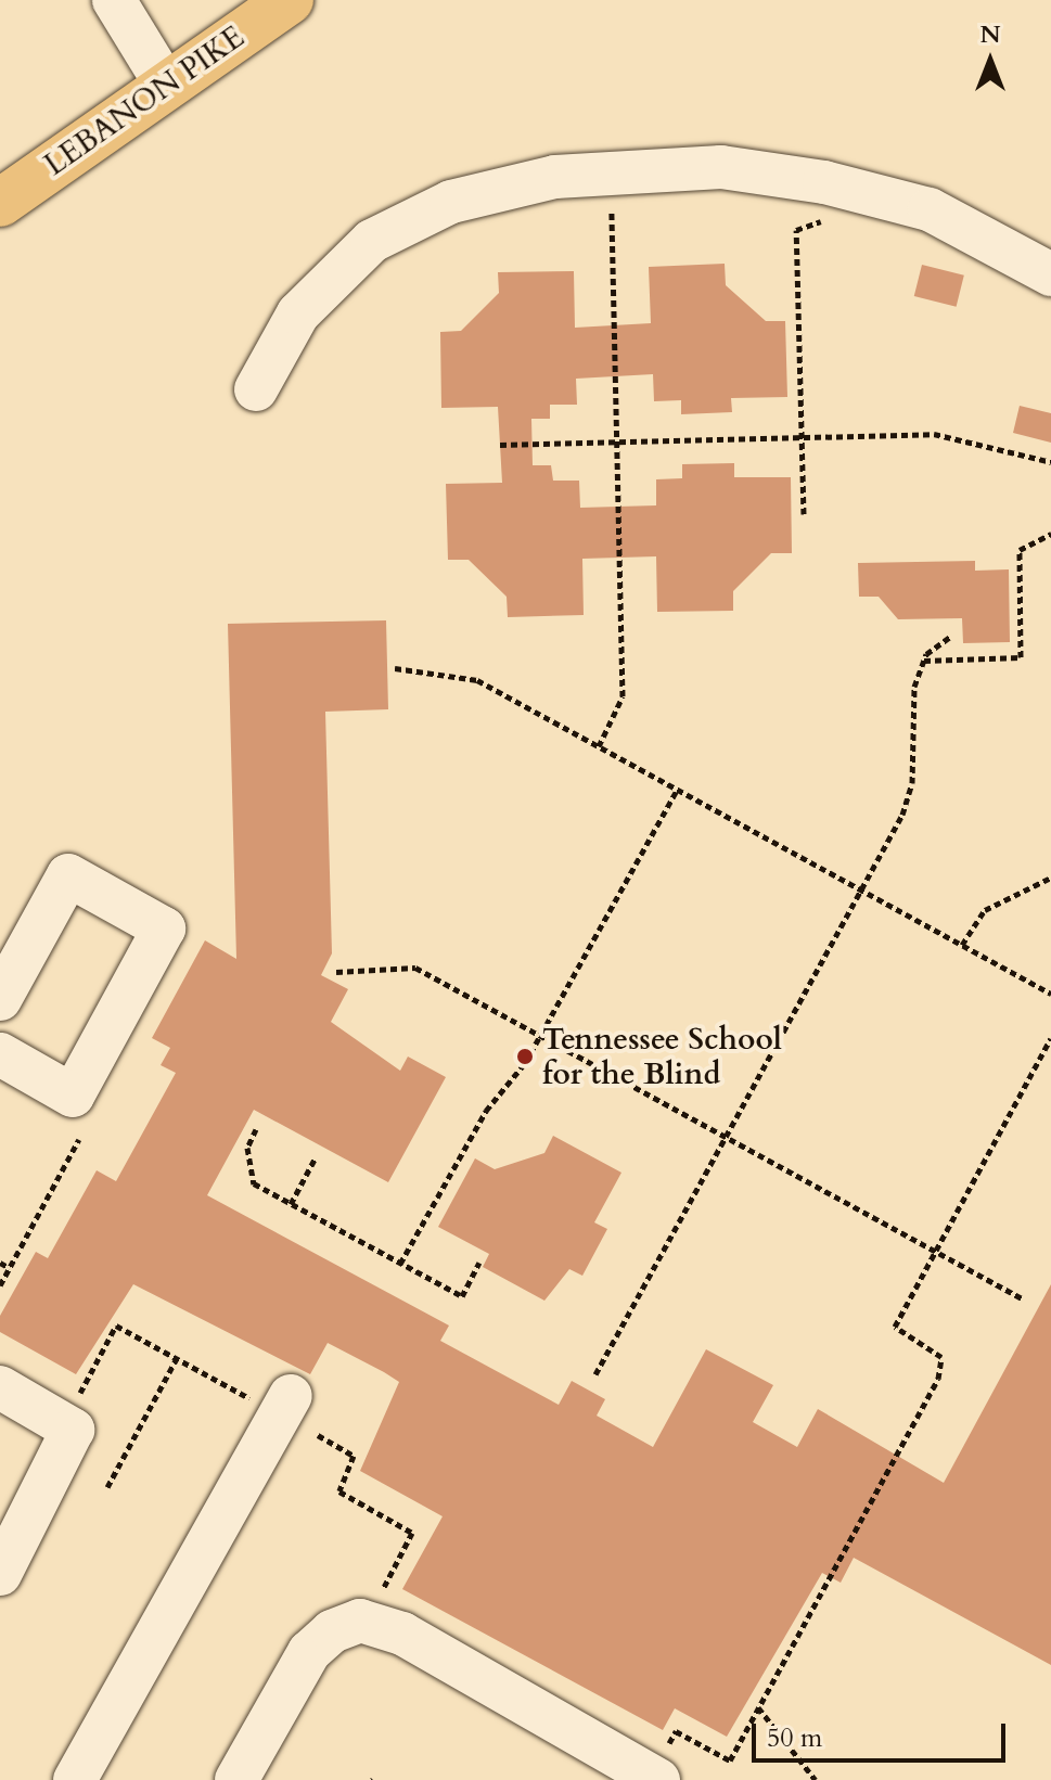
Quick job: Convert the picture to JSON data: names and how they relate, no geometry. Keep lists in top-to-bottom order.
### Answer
{
  "streets": {
    "main road": ["LEBANON PIKE"]
  },
  "places": ["Tennessee School for the Blind"],
  "scale_bar": "50 m",
  "north": "top"
}
